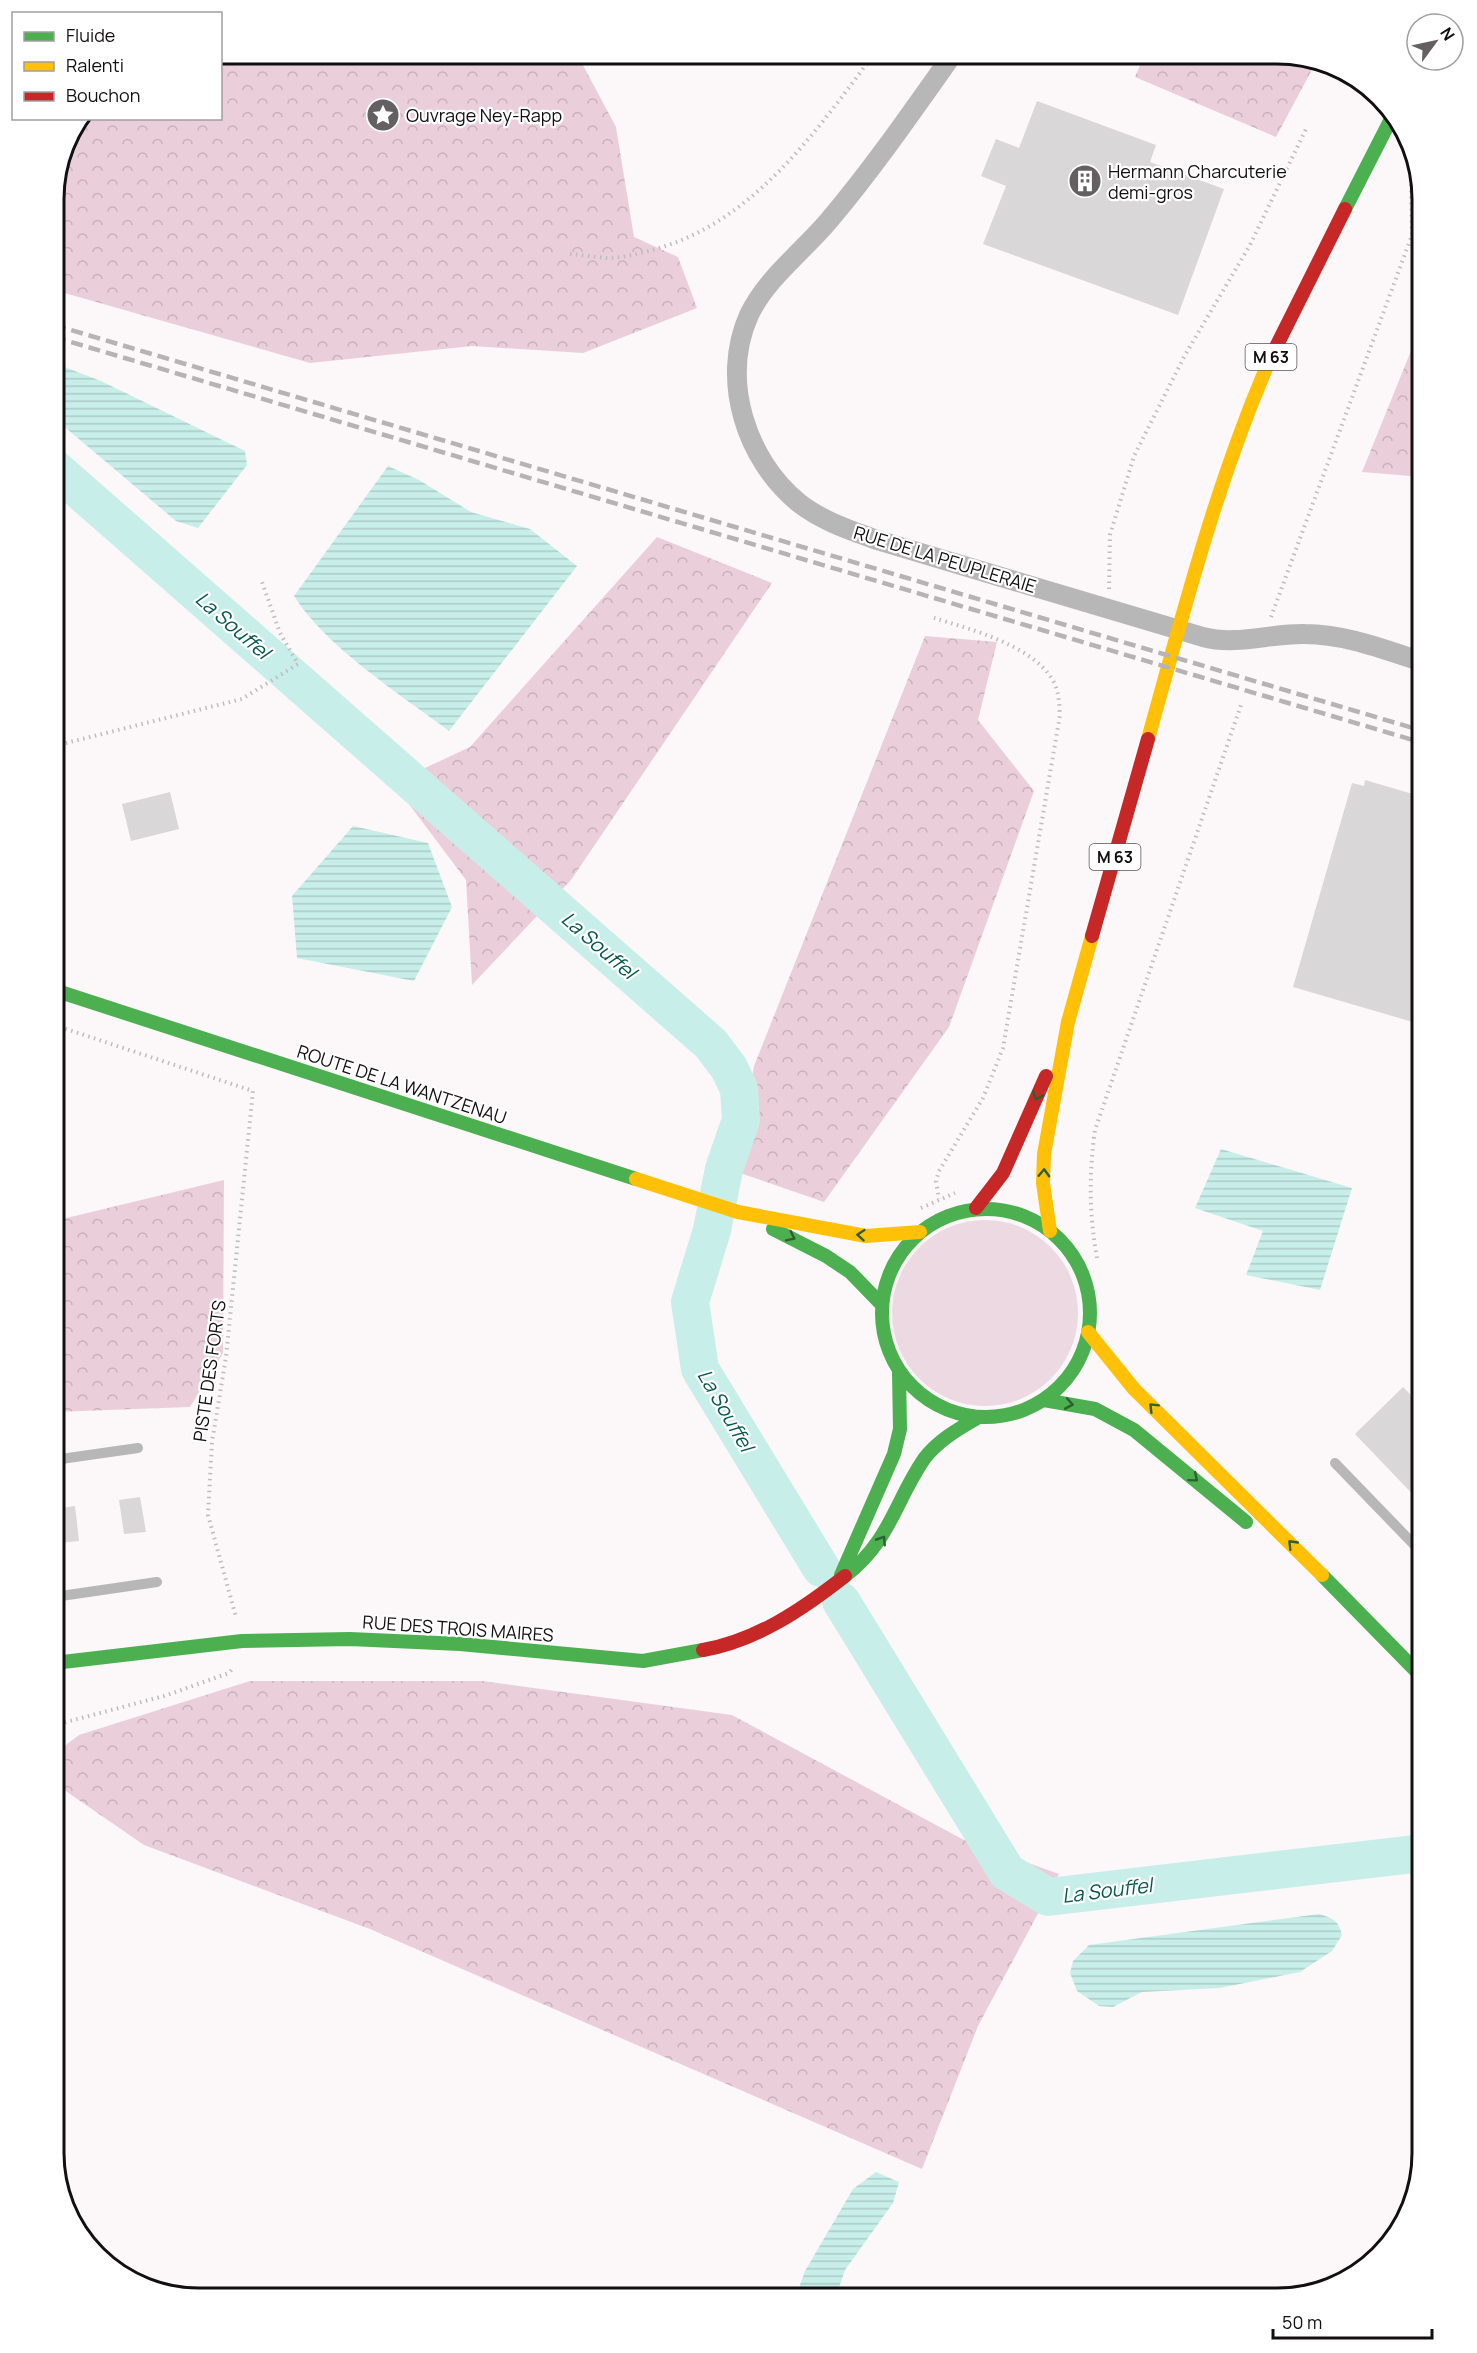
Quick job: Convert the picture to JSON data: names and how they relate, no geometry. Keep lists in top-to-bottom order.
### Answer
{
  "streets": {
    "main road": ["M 63", "ROUTE DE LA WANTZENAU", "RUE DES TROIS MAIRES"],
    "street": ["RUE DE LA PEUPLERAIE"],
    "path": ["PISTE DES FORTS"]
  },
  "crossings": [
    ["M 63", "ROUTE DE LA WANTZENAU"],
    ["M 63", "RUE DES TROIS MAIRES"],
    ["ROUTE DE LA WANTZENAU", "RUE DES TROIS MAIRES"],
    ["PISTE DES FORTS", "RUE DES TROIS MAIRES"]
  ],
  "water": ["La Souffel"],
  "places": {
    "place": ["Ouvrage Ney-Rapp"],
    "building": ["Hermann Charcuterie demi-gros"]
  },
  "legend": ["Fluide", "Ralenti", "Bouchon"],
  "scale_bar": "50 m",
  "north": "top right"
}
